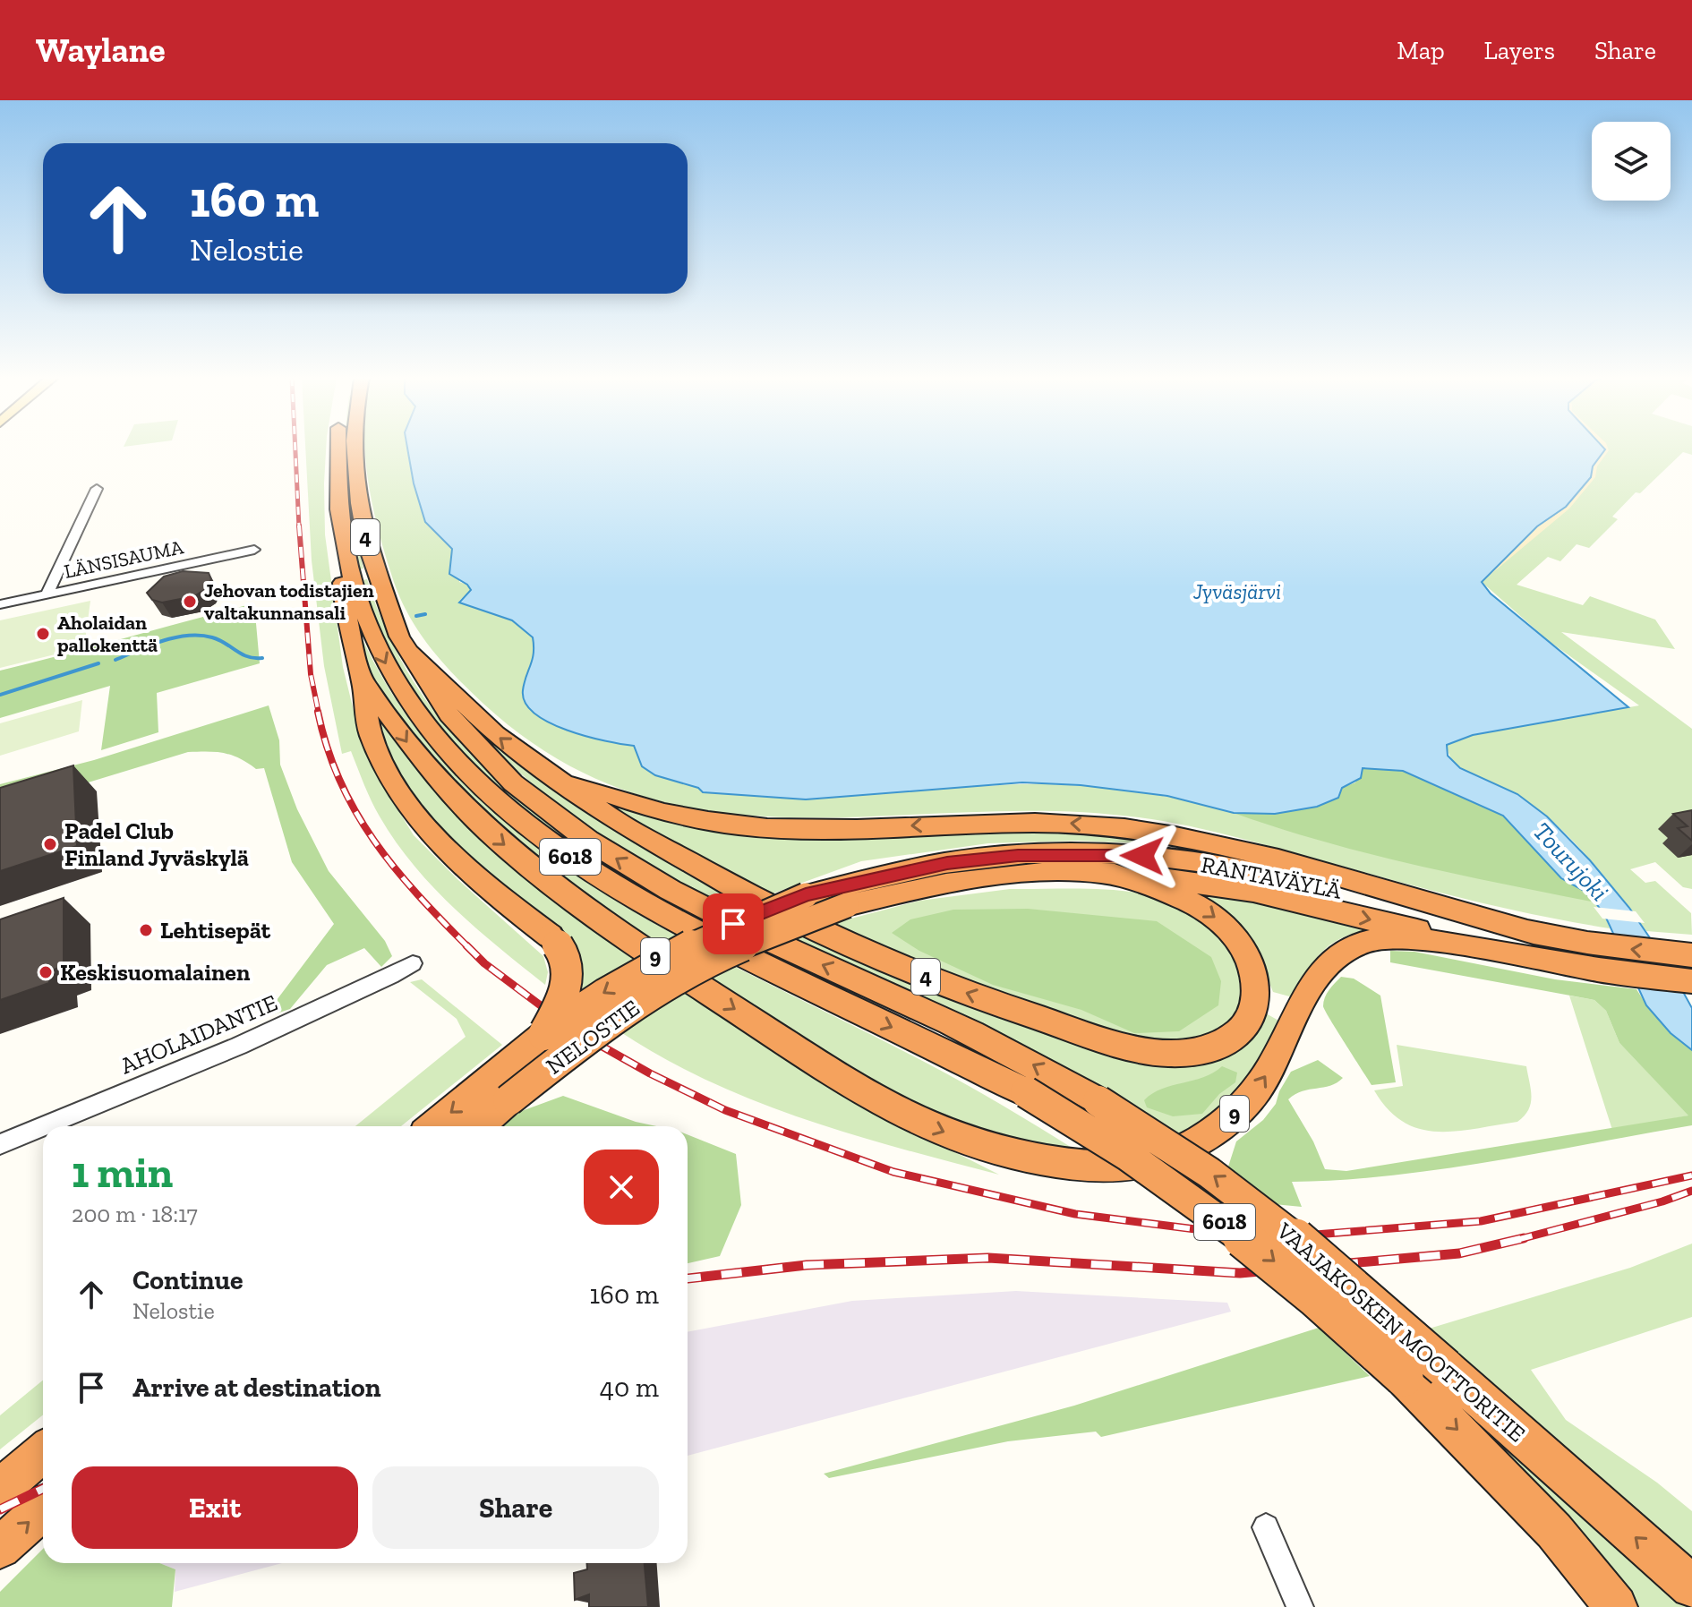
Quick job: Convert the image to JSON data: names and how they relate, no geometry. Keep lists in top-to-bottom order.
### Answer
{
  "streets": {
    "highway": [
      "4",
      "6018",
      "RANTAVÄYLÄ",
      "9",
      "NELOSTIE",
      "VAAJAKOSKEN MOOTTORITIE"
    ],
    "street": ["LÄNSISAUMA", "AHOLAIDANTIE"]
  },
  "crossings": [
    ["4", "RANTAVÄYLÄ"],
    ["4", "9"],
    ["4", "NELOSTIE"],
    ["4", "VAAJAKOSKEN MOOTTORITIE"],
    ["RANTAVÄYLÄ", "9"],
    ["RANTAVÄYLÄ", "NELOSTIE"]
  ],
  "water": ["Jyväsjärvi", "Tourujoki"],
  "places": [
    "Jehovan todistajien valtakunnansali",
    "Aholaidan pallokenttä",
    "Padel Club Finland Jyväskylä",
    "Lehtisepät",
    "Keskisuomalainen"
  ],
  "page": {
    "header": "Waylane",
    "nav": ["Map", "Layers", "Share"],
    "turn": ["160 m", "Nelostie"],
    "heading": ["1 min", "200 m · 18:17"],
    "list": [
      {
        "name": "Continue",
        "note": "Nelostie",
        "value": "160 m"
      },
      {
        "name": "Arrive at destination",
        "value": "40 m"
      }
    ],
    "buttons": ["Exit", "Share"]
  }
}
